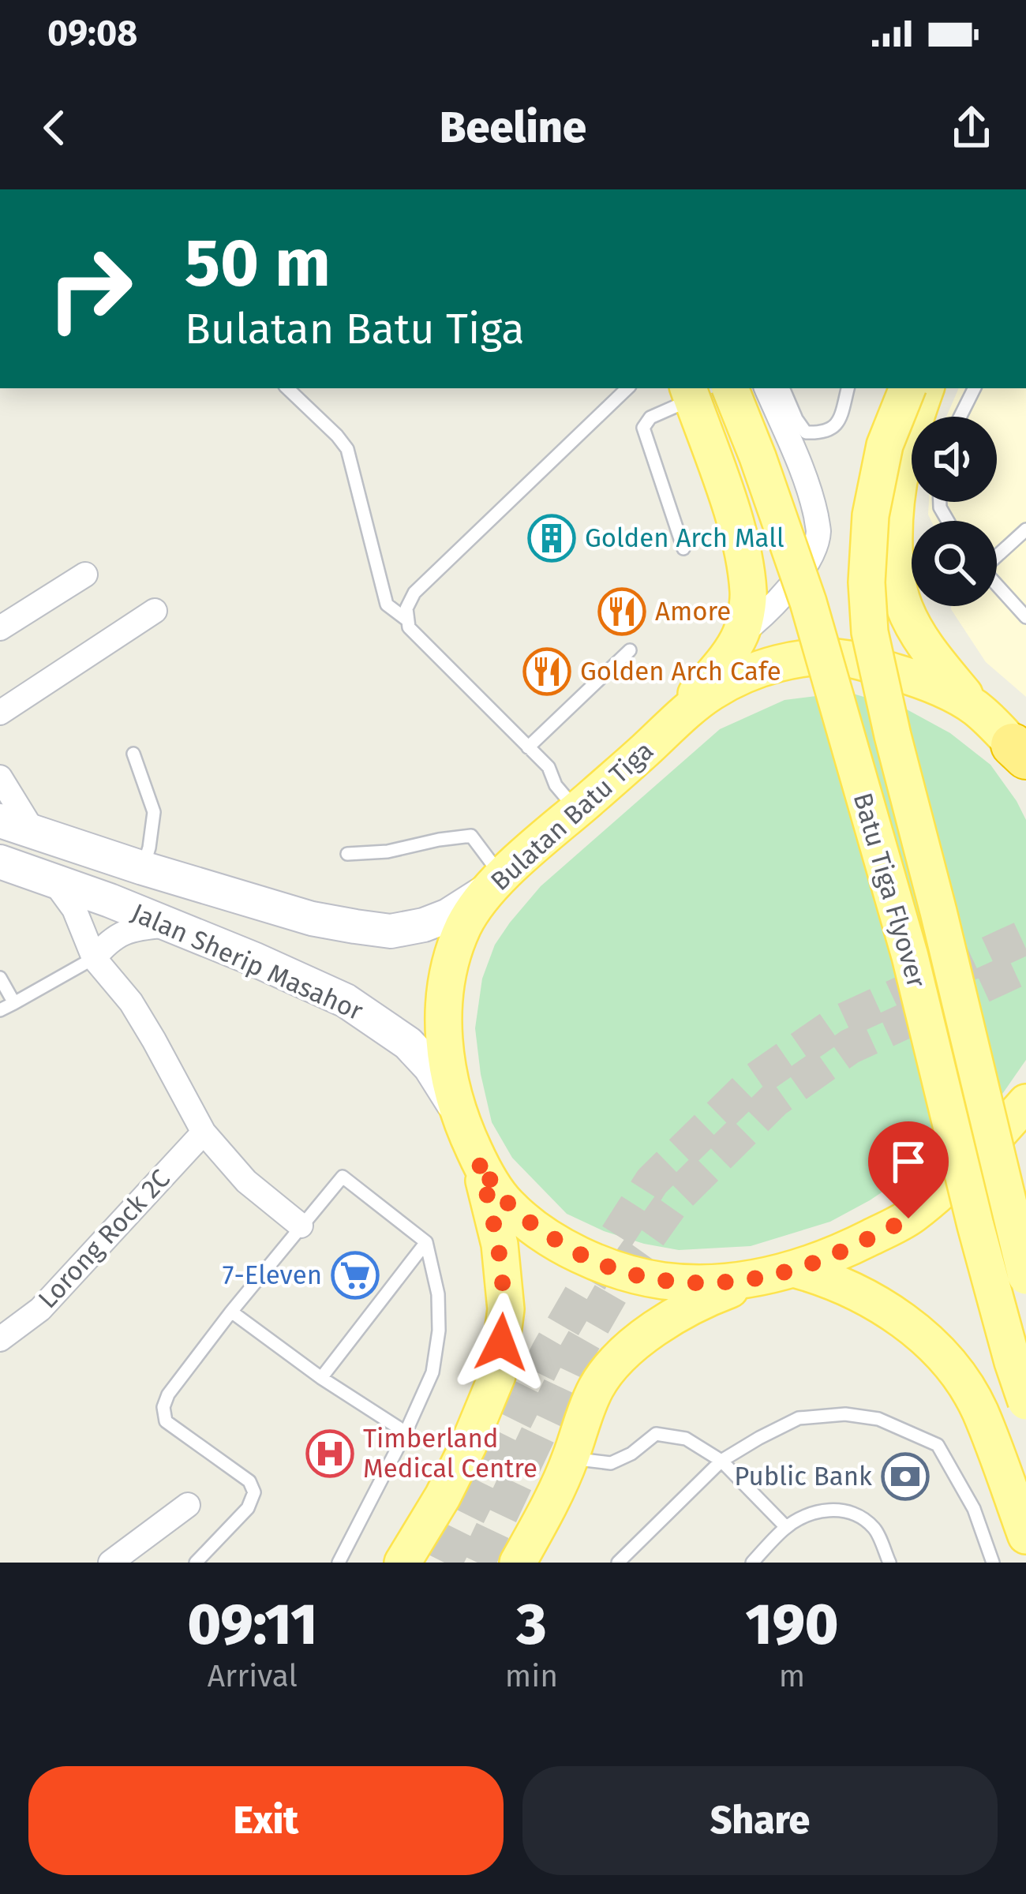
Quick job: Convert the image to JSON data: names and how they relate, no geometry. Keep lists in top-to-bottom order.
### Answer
{
  "streets": {
    "main road": ["Bulatan Batu Tiga", "Batu Tiga Flyover", "Jalan Sherip Masahor"],
    "street": ["Lorong Rock 2C"]
  },
  "crossings": [
    ["Bulatan Batu Tiga", "Jalan Sherip Masahor"]
  ],
  "places": {
    "building": ["Golden Arch Mall"],
    "restaurant": ["Amore", "Golden Arch Cafe"],
    "supermarket": ["7-Eleven"],
    "hospital": ["Timberland Medical Centre"],
    "bank": ["Public Bank"]
  },
  "page": {
    "status": "09:08",
    "header": "Beeline",
    "turn": ["50 m", "Bulatan Batu Tiga"],
    "eta": [
      "09:11",
      "Arrival",
      "3",
      "min",
      "190",
      "m"
    ],
    "buttons": ["Exit", "Share"]
  }
}
